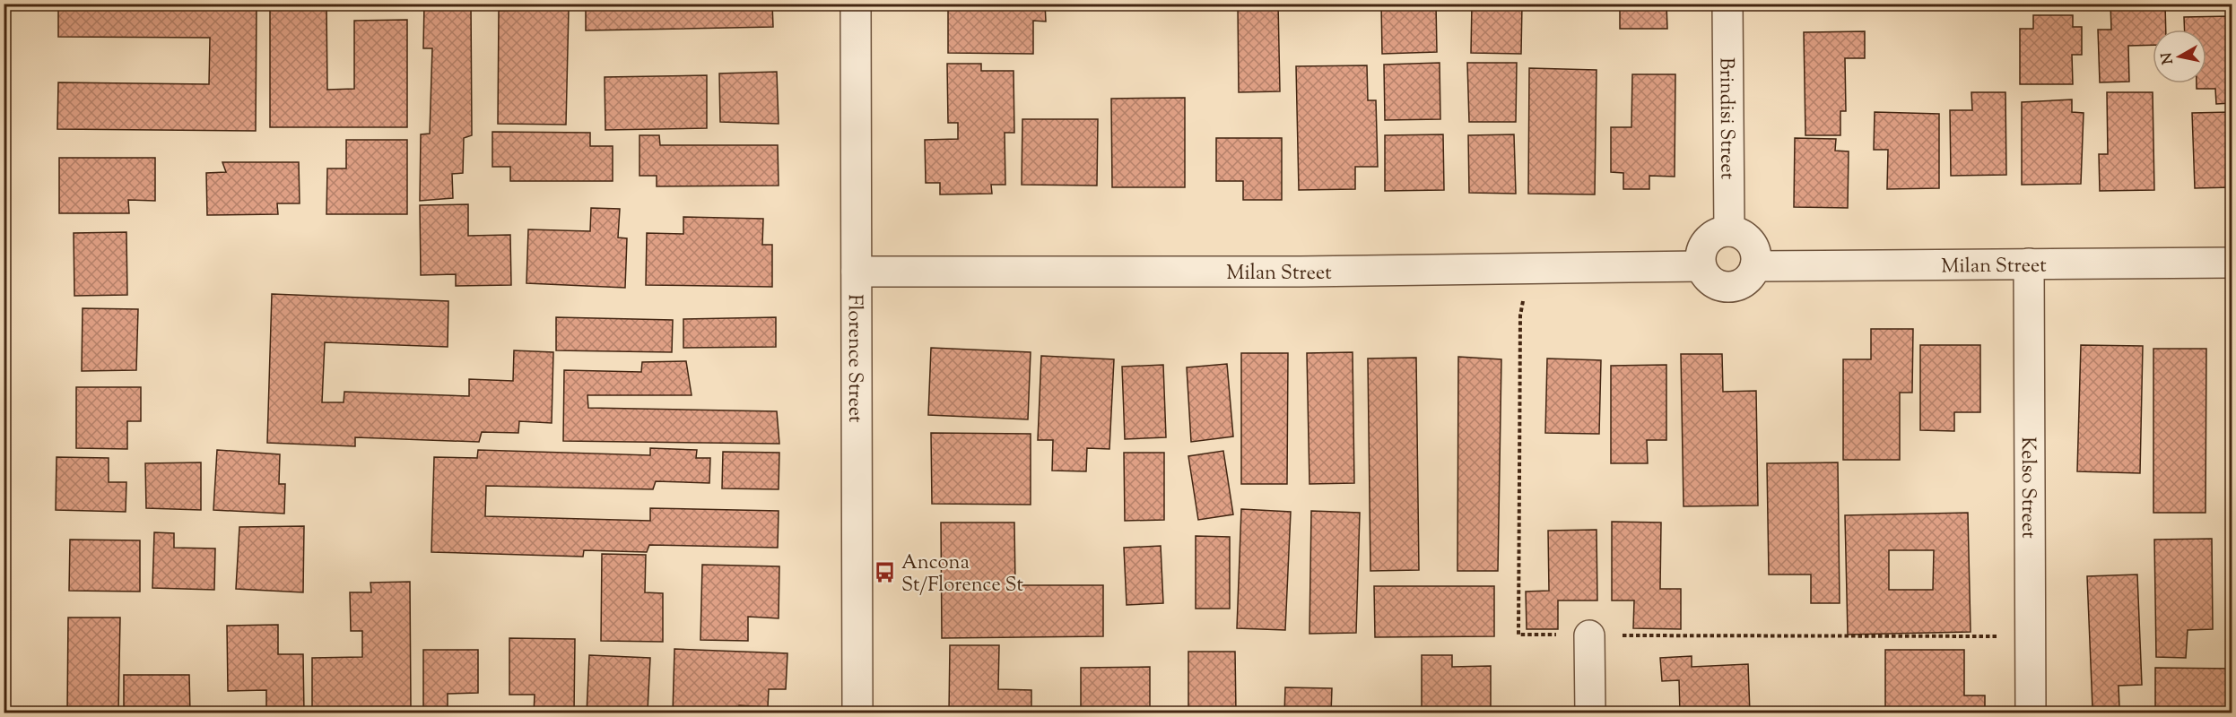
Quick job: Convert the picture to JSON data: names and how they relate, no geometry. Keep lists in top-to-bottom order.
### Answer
{
  "streets": {
    "street": [
      "Brindisi Street",
      "Milan Street",
      "Florence Street",
      "Kelso Street"
    ]
  },
  "crossings": [
    ["Brindisi Street", "Milan Street"],
    ["Milan Street", "Florence Street"],
    ["Milan Street", "Kelso Street"]
  ],
  "places": {
    "bus stop": ["Ancona St/Florence St"]
  },
  "north": "left"
}
